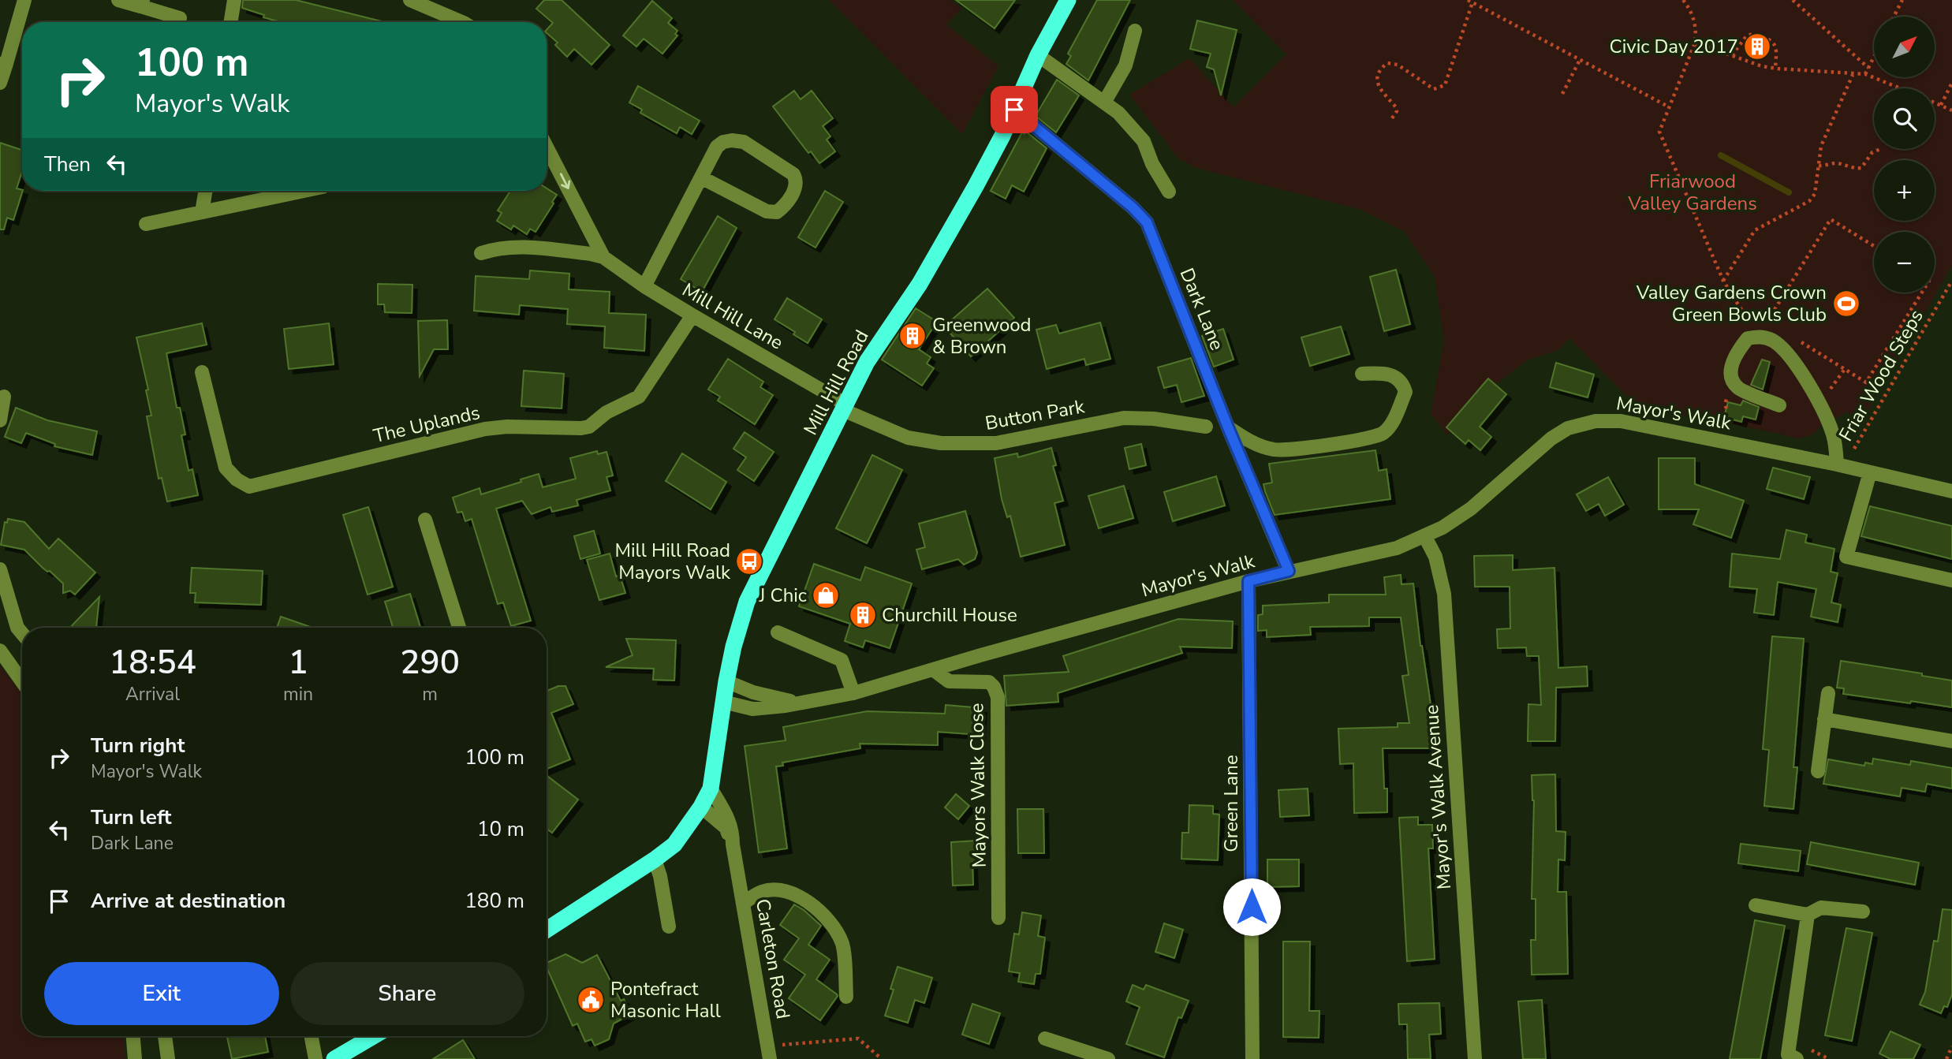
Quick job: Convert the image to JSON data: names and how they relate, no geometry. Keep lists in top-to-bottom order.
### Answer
{
  "streets": {
    "highway": ["Mill Hill Road"],
    "street": [
      "Dark Lane",
      "Mill Hill Lane",
      "Mayor's Walk",
      "Button Park",
      "The Uplands",
      "Mayors Walk Close",
      "Mayor's Walk Avenue",
      "Green Lane",
      "Carleton Road"
    ],
    "path": ["Friar Wood Steps"]
  },
  "crossings": [
    ["Dark Lane", "Mill Hill Road"],
    ["Dark Lane", "Mayor's Walk"],
    ["Mill Hill Lane", "Mill Hill Road"],
    ["Mill Hill Lane", "Button Park"],
    ["Mill Hill Lane", "The Uplands"],
    ["Mill Hill Road", "Mayor's Walk"],
    ["Mill Hill Road", "Button Park"],
    ["Mill Hill Road", "Carleton Road"],
    ["Mayor's Walk", "Mayors Walk Close"],
    ["Mayor's Walk", "Mayor's Walk Avenue"],
    ["Mayor's Walk", "Green Lane"]
  ],
  "parks": ["Friarwood Valley Gardens"],
  "places": {
    "building": ["Civic Day 2017", "Greenwood & Brown", "Churchill House"],
    "sports": ["Valley Gardens Crown Green Bowls Club"],
    "bus stop": ["Mill Hill Road Mayors Walk"],
    "shop": ["J Chic"],
    "public building": ["Pontefract Masonic Hall"]
  },
  "north": "top right",
  "page": {
    "map_buttons": ["+", "−"],
    "turn": ["100 m", "Mayor's Walk"],
    "then": "Then",
    "eta": [
      "18:54",
      "Arrival",
      "1",
      "min",
      "290",
      "m"
    ],
    "list": [
      {
        "name": "Turn right",
        "note": "Mayor's Walk",
        "value": "100 m"
      },
      {
        "name": "Turn left",
        "note": "Dark Lane",
        "value": "10 m"
      },
      {
        "name": "Arrive at destination",
        "value": "180 m"
      }
    ],
    "buttons": ["Exit", "Share"]
  }
}
